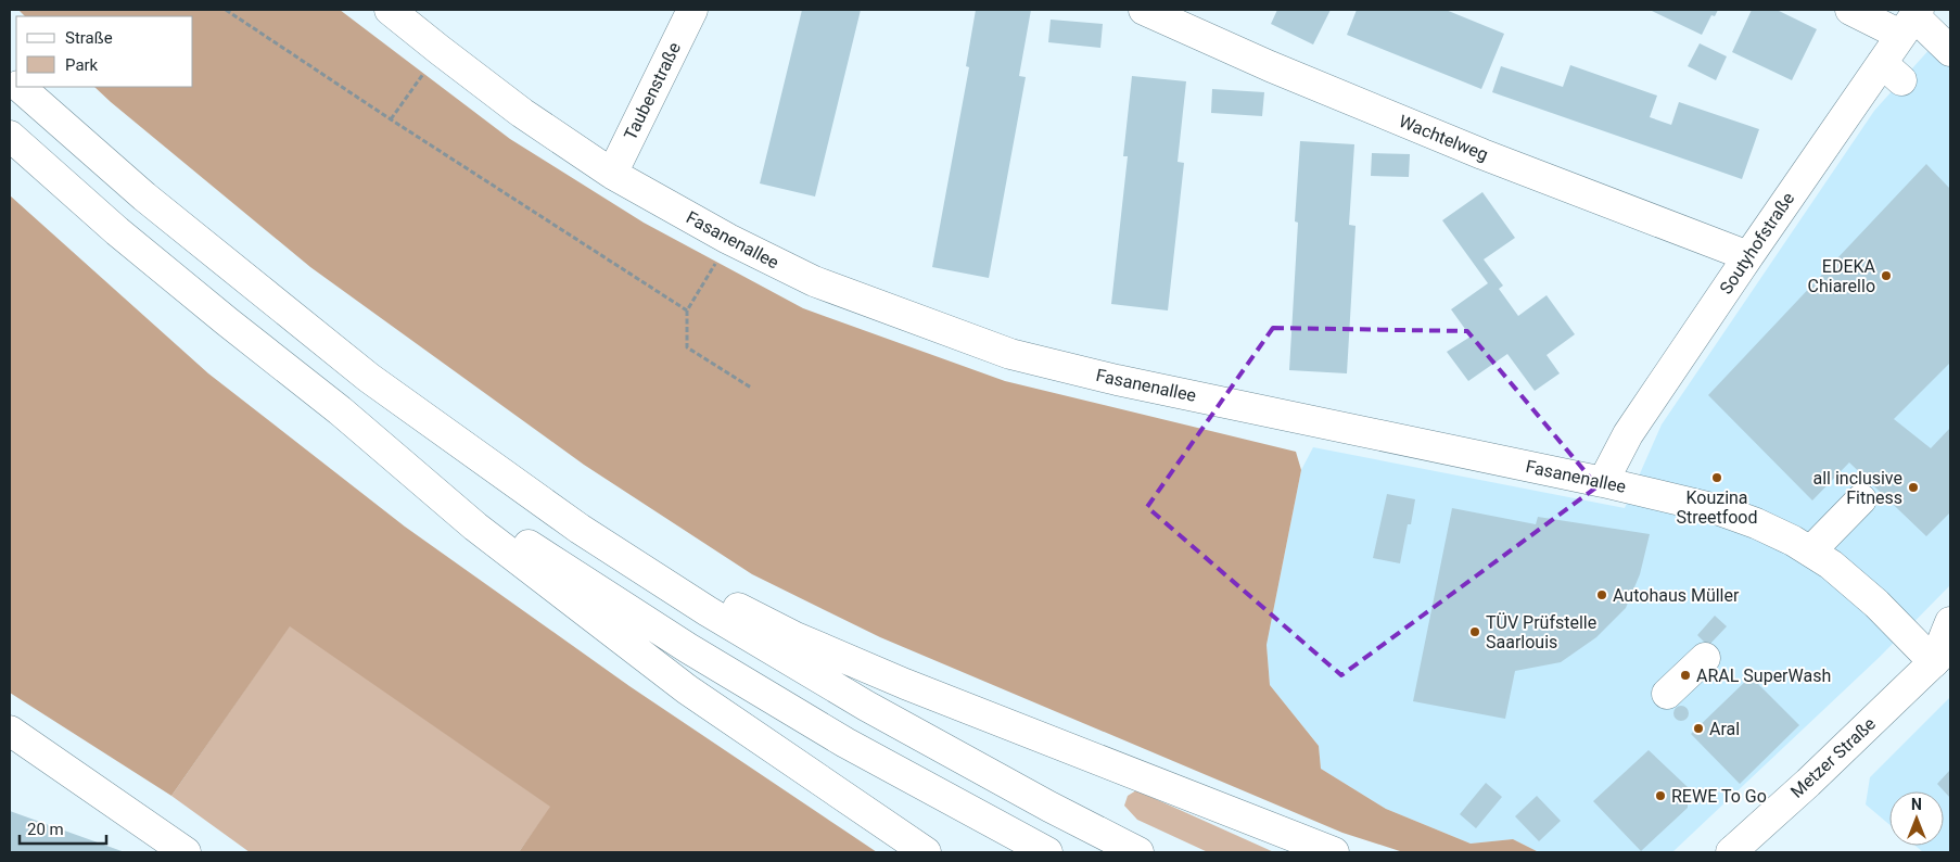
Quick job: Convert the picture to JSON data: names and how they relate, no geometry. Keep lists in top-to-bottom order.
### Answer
{
  "streets": {
    "main road": [
      "Taubenstraße",
      "Wachtelweg",
      "Fasanenallee",
      "Soutyhofstraße",
      "Metzer Straße"
    ]
  },
  "crossings": [
    ["Taubenstraße", "Fasanenallee"],
    ["Wachtelweg", "Soutyhofstraße"],
    ["Fasanenallee", "Soutyhofstraße"],
    ["Fasanenallee", "Metzer Straße"]
  ],
  "places": [
    "EDEKA Chiarello",
    "Kouzina Streetfood",
    "all inclusive Fitness",
    "Autohaus Müller",
    "TÜV Prüfstelle Saarlouis",
    "ARAL SuperWash",
    "Aral",
    "REWE To Go"
  ],
  "legend": ["Straße", "Park"],
  "scale_bar": "20 m",
  "north": "top"
}
